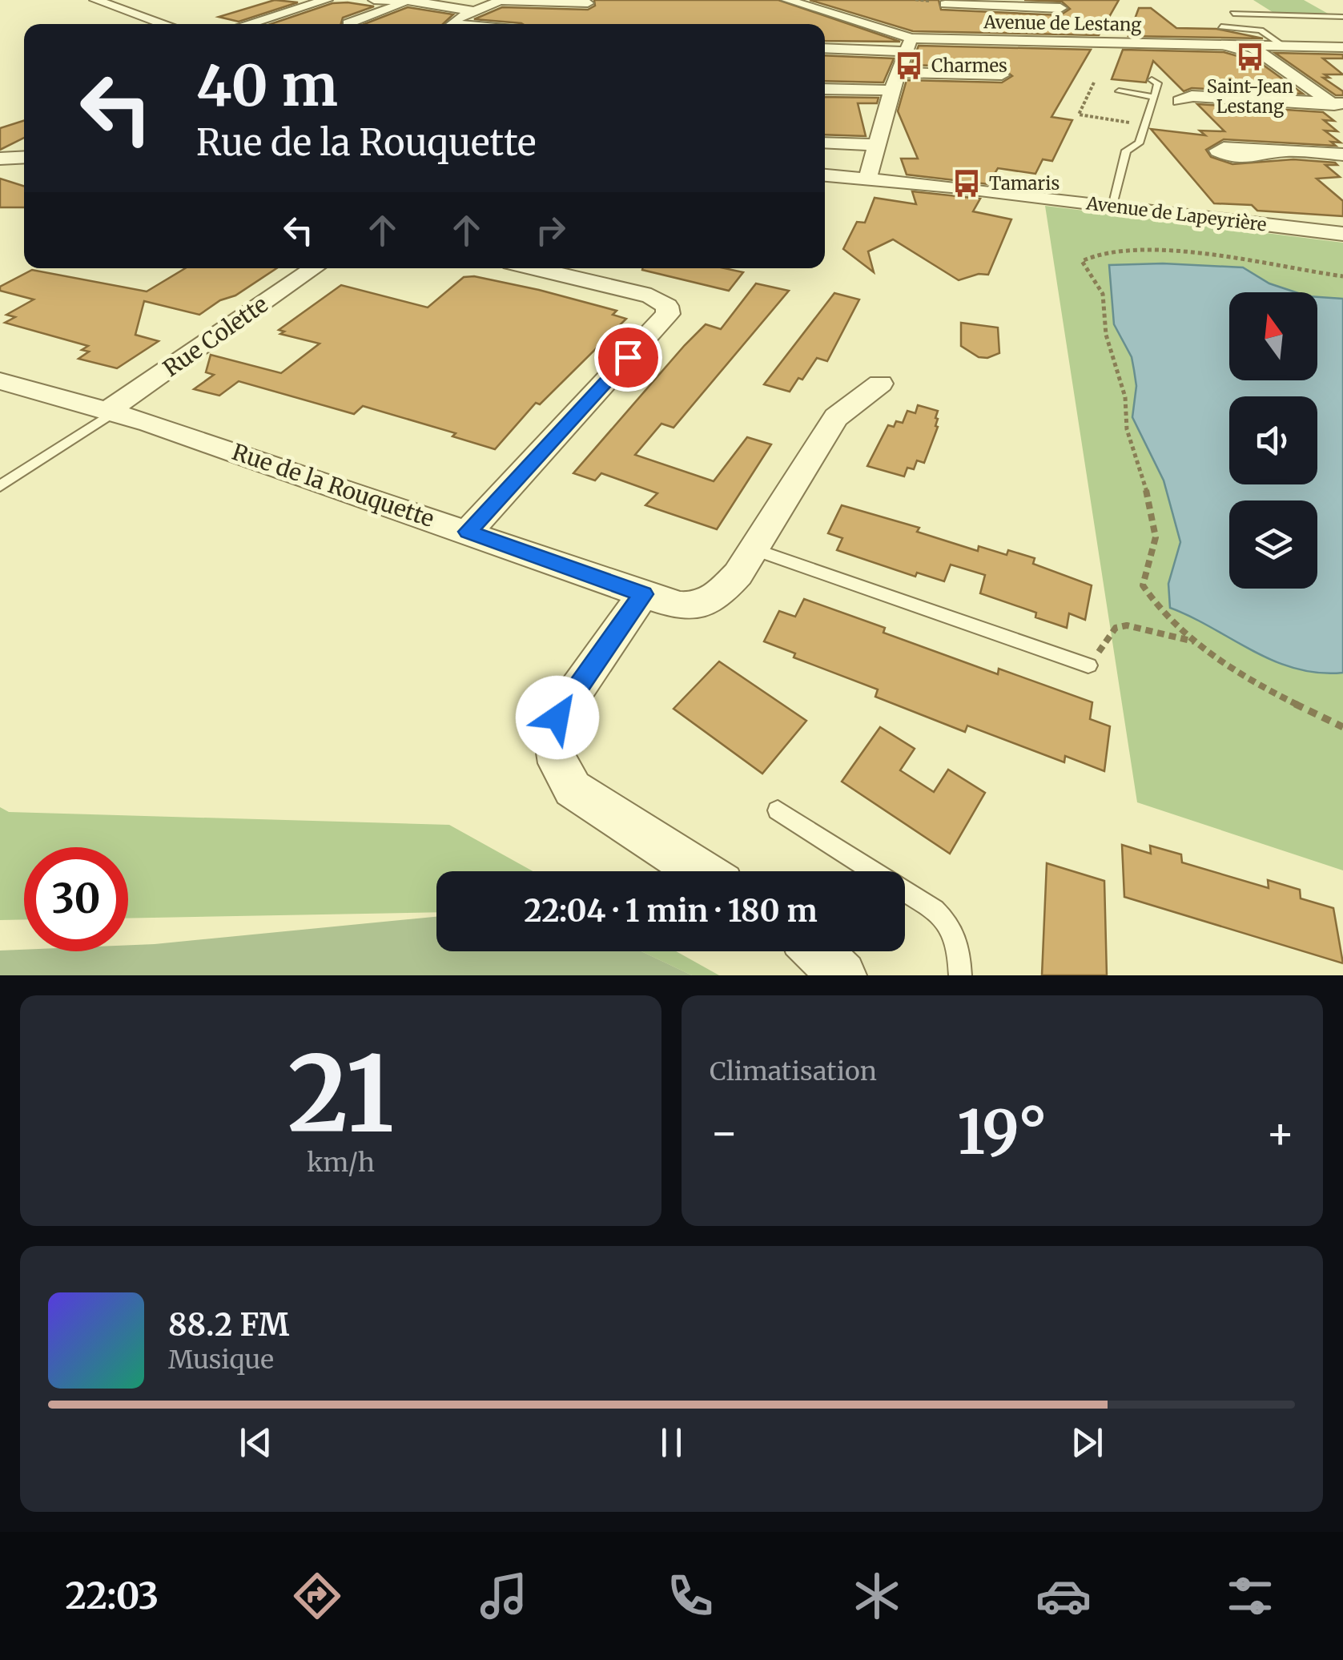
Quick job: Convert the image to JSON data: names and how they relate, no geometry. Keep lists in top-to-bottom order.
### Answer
{
  "streets": {
    "street": [
      "Avenue de Lestang",
      "Avenue de Lapeyrière",
      "Rue Colette",
      "Rue de la Rouquette"
    ]
  },
  "crossings": [
    ["Rue Colette", "Rue de la Rouquette"]
  ],
  "places": {
    "bus stop": ["Saint-Jean Lestang", "Charmes", "Tamaris"]
  },
  "north": "top",
  "page": {
    "turn": ["40 m", "Rue de la Rouquette"],
    "limit": "30",
    "trip": "22:04 · 1 min · 180 m",
    "tile": [
      ["21", "km/h"],
      "Climatisation"
    ],
    "heat": ["−", "19°", "+"],
    "song": ["88.2 FM", "Musique"],
    "tabs": "22:03"
  }
}
